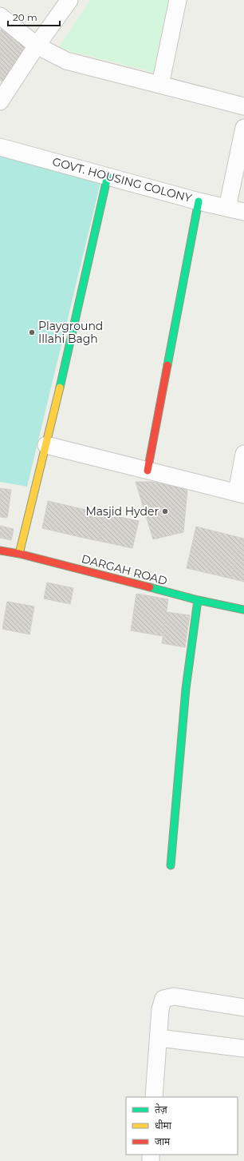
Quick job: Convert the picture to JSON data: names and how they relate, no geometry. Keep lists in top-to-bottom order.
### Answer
{
  "streets": {
    "street": ["GOVT. HOUSING COLONY", "DARGAH ROAD"]
  },
  "places": ["Playground Illahi Bagh", "Masjid Hyder"],
  "legend": ["तेज़", "धीमा", "जाम"],
  "scale_bar": "20 m"
}
